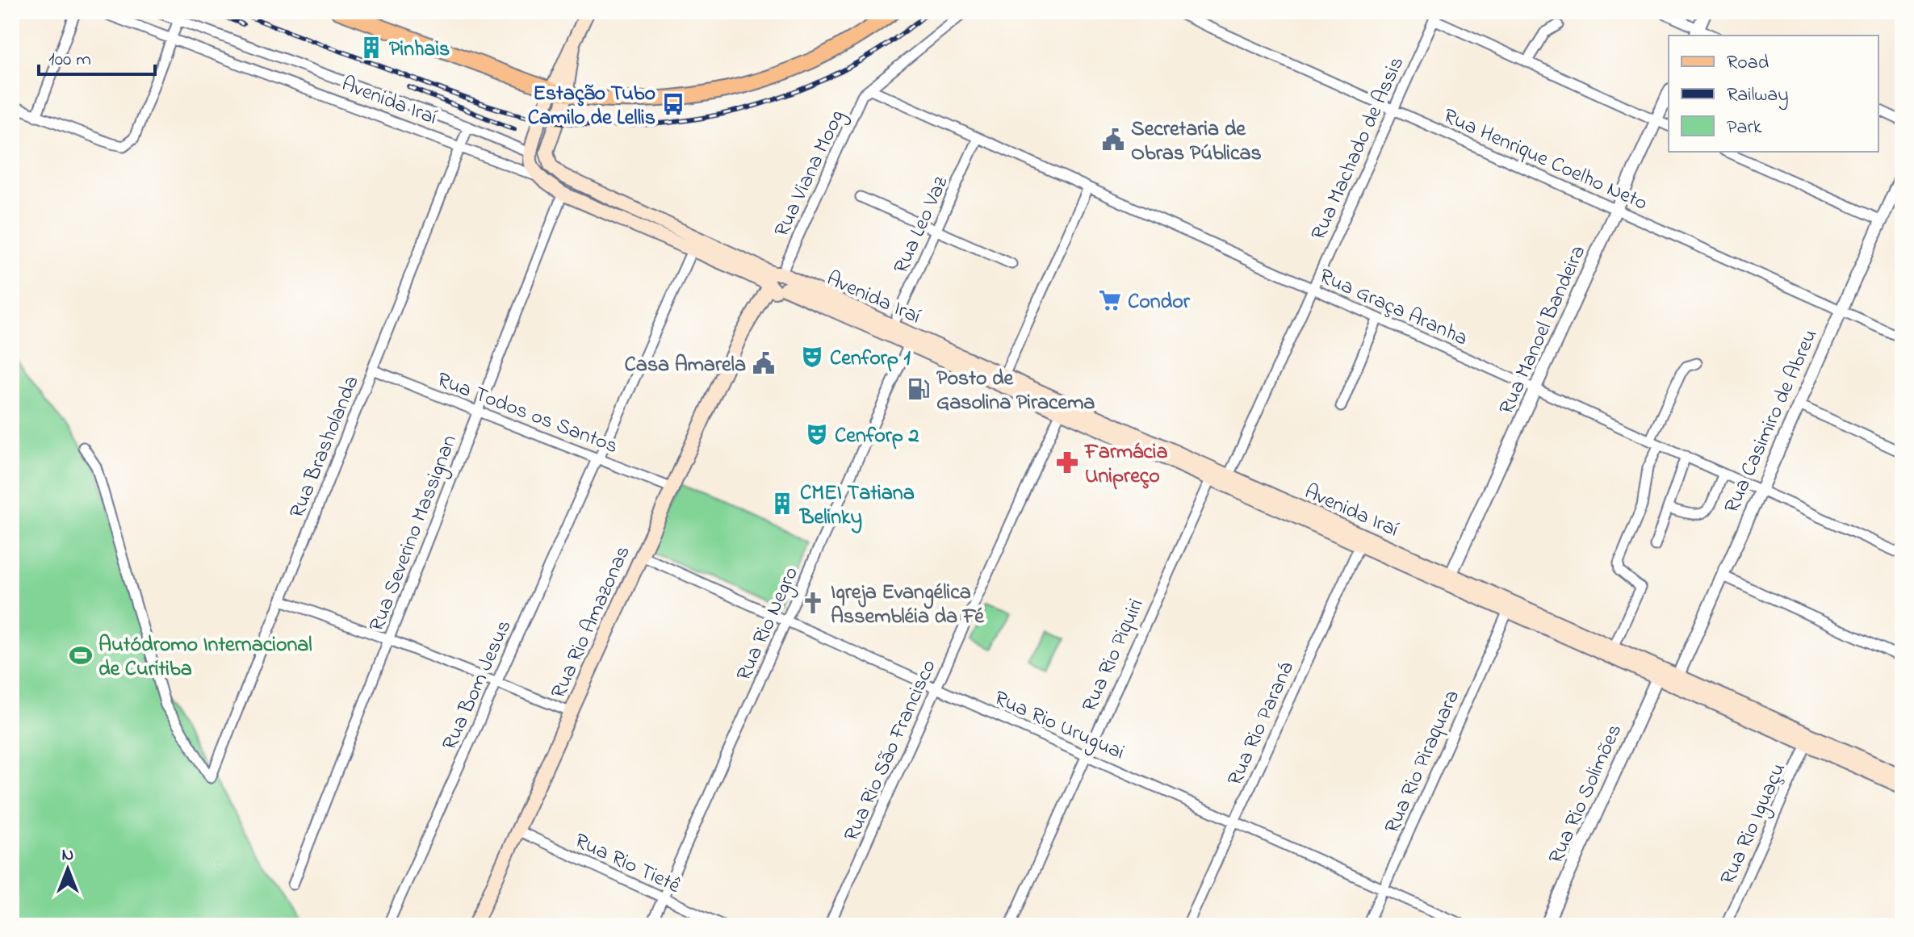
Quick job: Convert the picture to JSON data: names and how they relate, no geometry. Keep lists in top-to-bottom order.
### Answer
{
  "streets": {
    "main road": ["Avenida Iraí", "Rua Rio Amazonas"],
    "street": [
      "Rua Machado de Assis",
      "Rua Henrique Coelho Neto",
      "Rua Viana Moog",
      "Rua Leo Vaz",
      "Rua Graça Aranha",
      "Rua Manoel Bandeira",
      "Rua Todos os Santos",
      "Rua Casimiro de Abreu",
      "Rua Brasholanda",
      "Rua Severino Massignan",
      "Rua Rio Negro",
      "Rua Rio Piquiri",
      "Rua Bom Jesus",
      "Rua Rio Paraná",
      "Rua Rio Uruguai",
      "Rua Rio São Francisco",
      "Rua Rio Piraquara",
      "Rua Rio Solimões",
      "Rua Rio Iguaçu",
      "Rua Rio Tietê"
    ]
  },
  "crossings": [
    ["Avenida Iraí", "Rua Machado de Assis"],
    ["Avenida Iraí", "Rua Viana Moog"],
    ["Avenida Iraí", "Rua Leo Vaz"],
    ["Avenida Iraí", "Rua Manoel Bandeira"],
    ["Avenida Iraí", "Rua Casimiro de Abreu"],
    ["Avenida Iraí", "Rua Brasholanda"],
    ["Avenida Iraí", "Rua Severino Massignan"],
    ["Avenida Iraí", "Rua Rio Amazonas"],
    ["Avenida Iraí", "Rua Rio Negro"],
    ["Avenida Iraí", "Rua Rio Piquiri"],
    ["Avenida Iraí", "Rua Bom Jesus"],
    ["Avenida Iraí", "Rua Rio Paraná"],
    ["Avenida Iraí", "Rua Rio São Francisco"],
    ["Avenida Iraí", "Rua Rio Piraquara"],
    ["Avenida Iraí", "Rua Rio Solimões"],
    ["Avenida Iraí", "Rua Rio Iguaçu"],
    ["Rua Machado de Assis", "Rua Henrique Coelho Neto"],
    ["Rua Machado de Assis", "Rua Graça Aranha"],
    ["Rua Henrique Coelho Neto", "Rua Manoel Bandeira"],
    ["Rua Henrique Coelho Neto", "Rua Casimiro de Abreu"],
    ["Rua Viana Moog", "Rua Graça Aranha"],
    ["Rua Viana Moog", "Rua Rio Amazonas"],
    ["Rua Leo Vaz", "Rua Graça Aranha"],
    ["Rua Graça Aranha", "Rua Manoel Bandeira"],
    ["Rua Graça Aranha", "Rua Casimiro de Abreu"],
    ["Rua Todos os Santos", "Rua Brasholanda"],
    ["Rua Todos os Santos", "Rua Severino Massignan"],
    ["Rua Todos os Santos", "Rua Rio Amazonas"],
    ["Rua Todos os Santos", "Rua Bom Jesus"],
    ["Rua Rio Amazonas", "Rua Rio Uruguai"],
    ["Rua Rio Amazonas", "Rua Rio Tietê"],
    ["Rua Rio Negro", "Rua Rio Uruguai"],
    ["Rua Rio Negro", "Rua Rio Tietê"],
    ["Rua Rio Piquiri", "Rua Rio Uruguai"],
    ["Rua Rio Paraná", "Rua Rio Uruguai"],
    ["Rua Rio Uruguai", "Rua Rio São Francisco"],
    ["Rua Rio Uruguai", "Rua Rio Piraquara"]
  ],
  "places": {
    "building": ["Pinhais", "CMEI Tatiana Belinky"],
    "bus stop": ["Estação Tubo Camilo de Lellis"],
    "public building": ["Secretaria de Obras Públicas", "Casa Amarela"],
    "supermarket": ["Condor"],
    "theatre": ["Cenforp 1", "Cenforp 2"],
    "fuel station": ["Posto de Gasolina Piracema"],
    "pharmacy": ["Farmácia Unipreço"],
    "church": ["Igreja Evangélica Assembléia da Fé"],
    "sports": ["Autódromo Internacional de Curitiba"]
  },
  "legend": ["Road", "Railway", "Park"],
  "scale_bar": "100 m",
  "north": "top"
}
